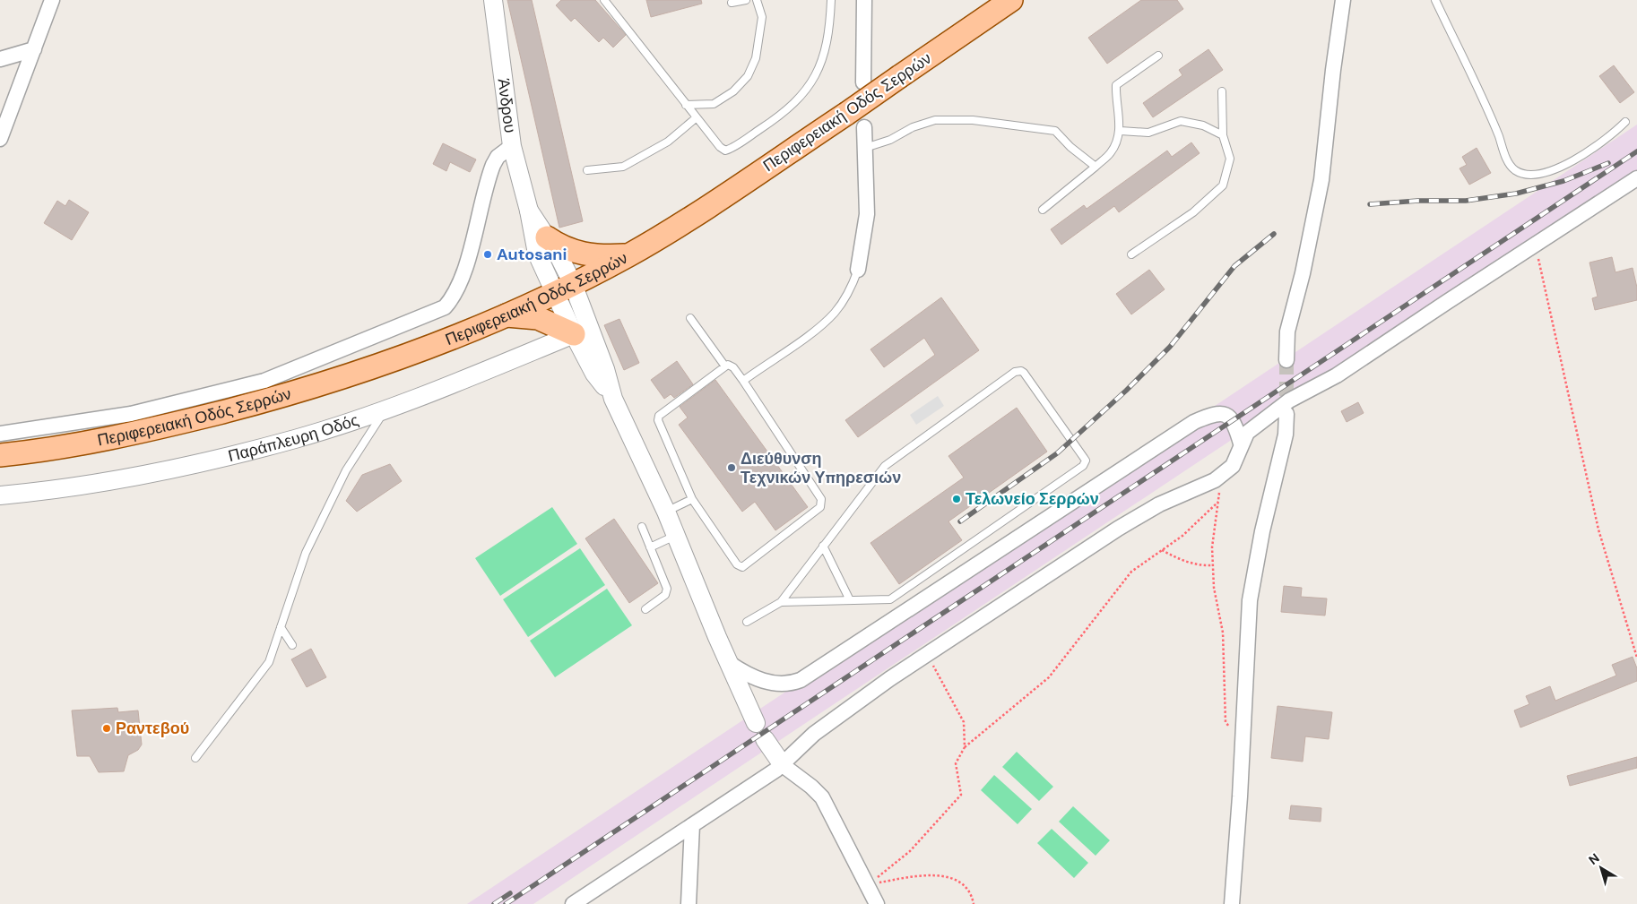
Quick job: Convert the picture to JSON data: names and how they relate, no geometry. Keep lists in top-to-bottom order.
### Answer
{
  "streets": {
    "main road": ["Περιφερειακή Οδός Σερρών"],
    "street": ["Άνδρου", "Παράπλευρη Οδός"]
  },
  "places": [
    "Autosani",
    "Διεύθυνση Τεχνικών Υπηρεσιών",
    "Τελωνείο Σερρών",
    "Ραντεβού"
  ],
  "north": "top left"
}
